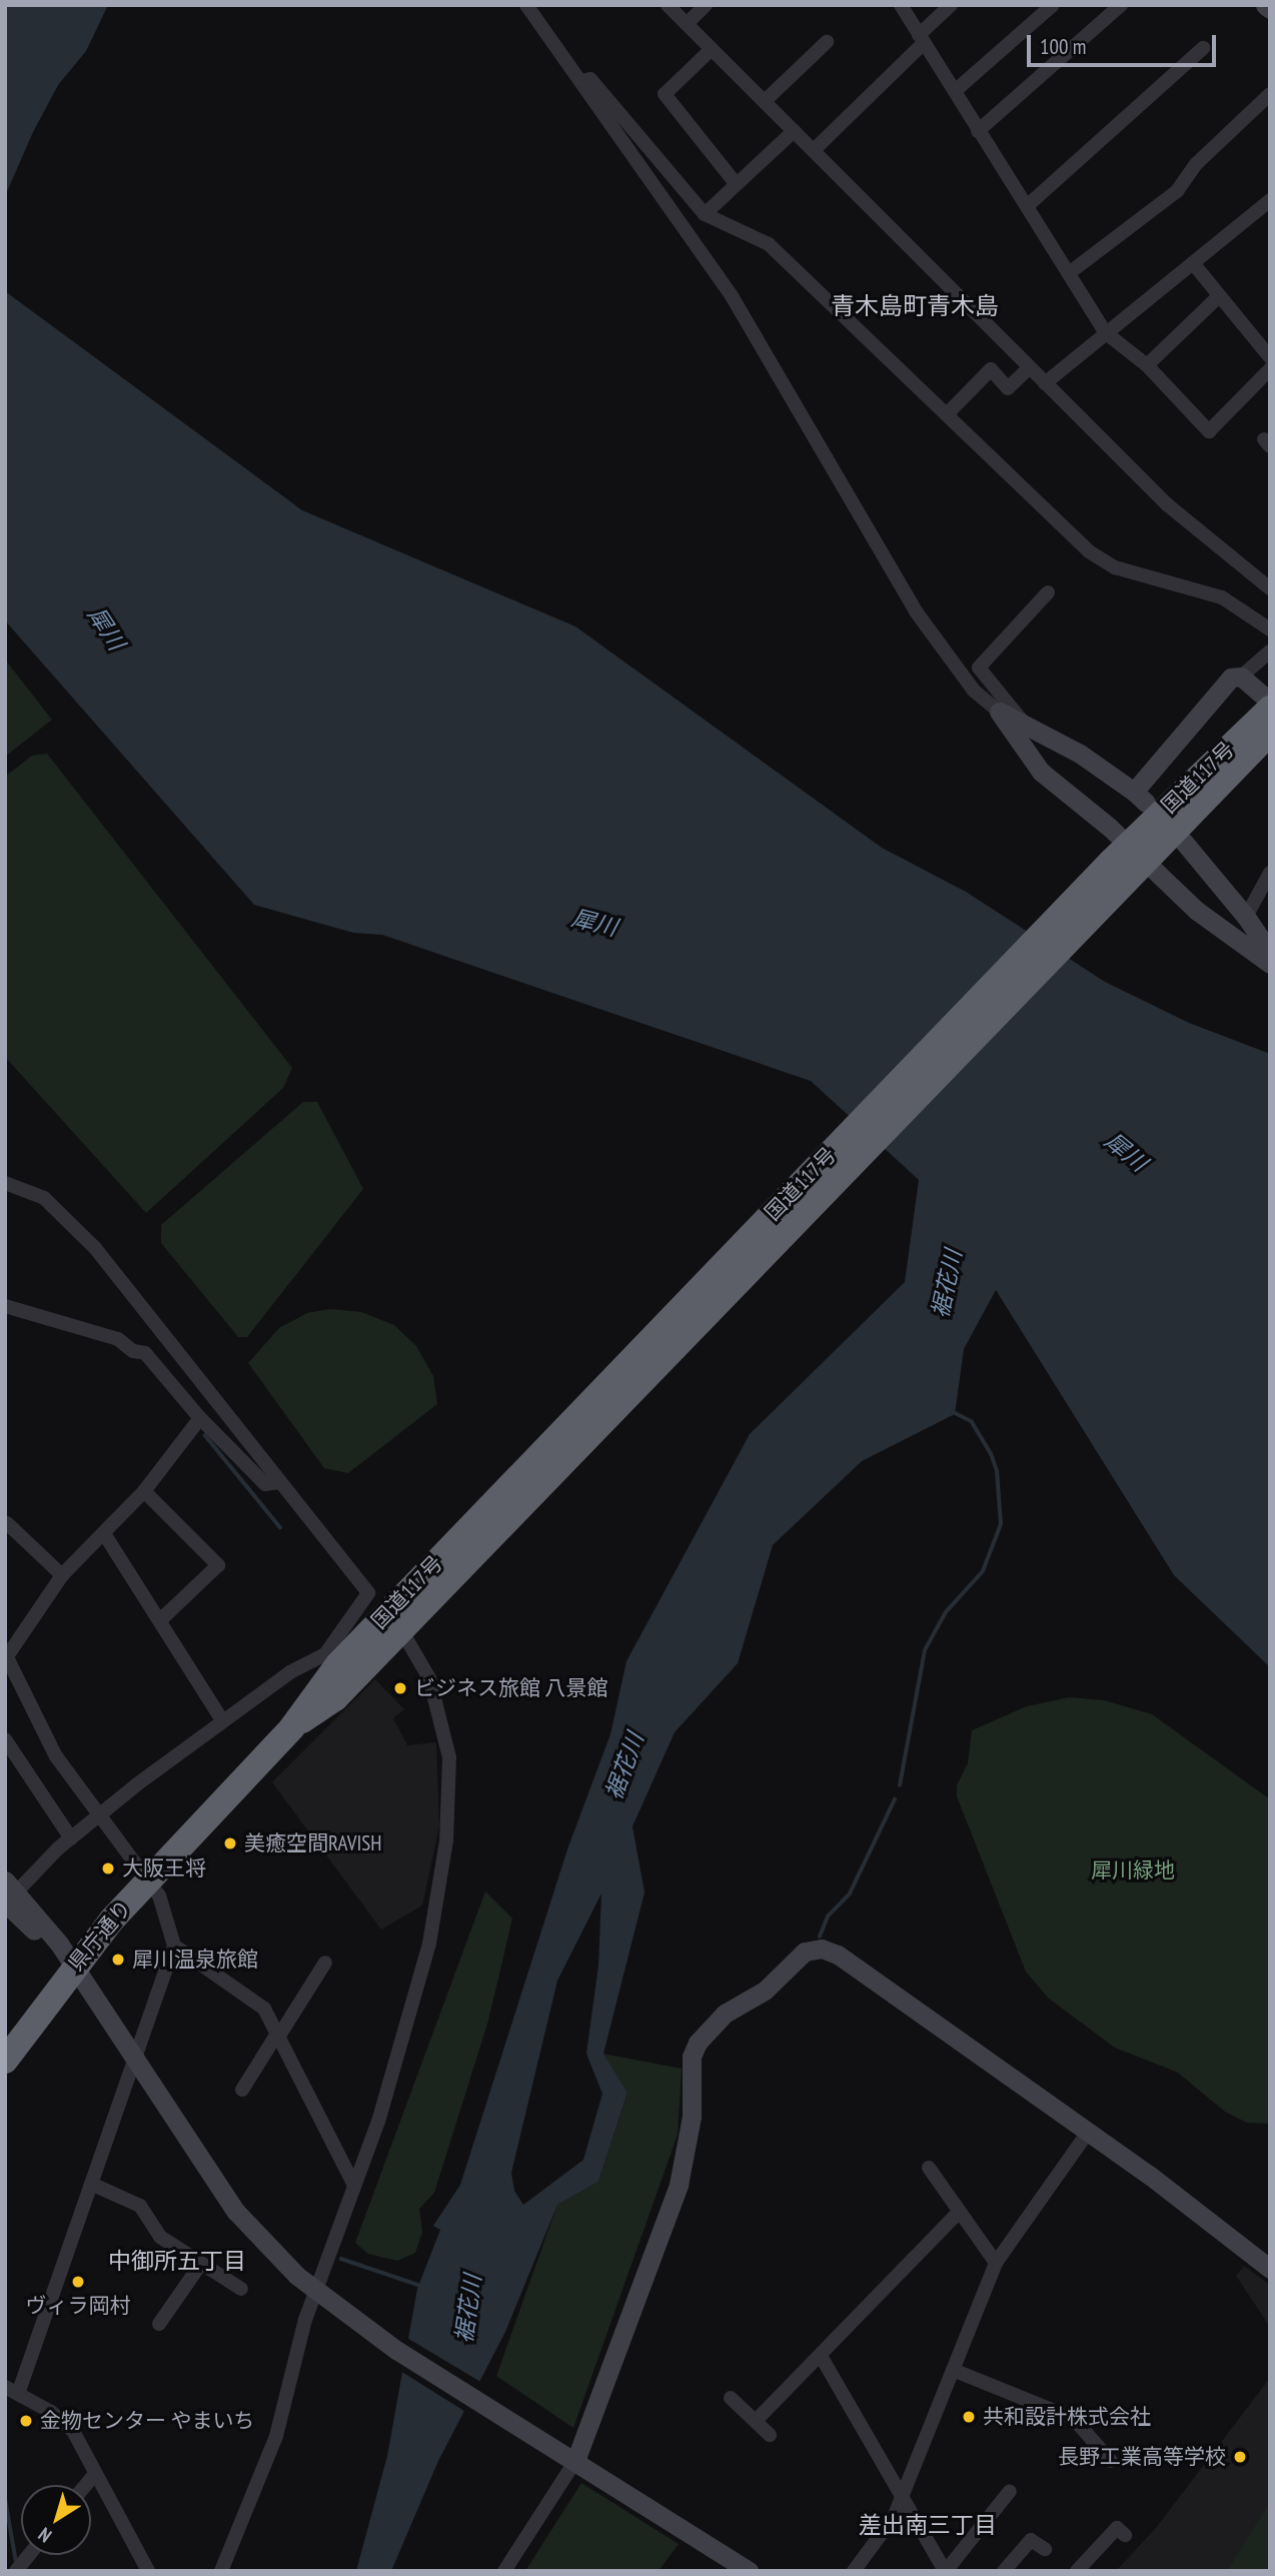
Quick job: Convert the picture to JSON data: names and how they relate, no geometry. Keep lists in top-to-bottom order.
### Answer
{
  "streets": {
    "highway": ["国道117号", "県庁通り"]
  },
  "crossings": [
    ["国道117号", "県庁通り"]
  ],
  "districts": ["青木島町青木島", "中御所五丁目", "差出南三丁目"],
  "water": ["犀川", "裾花川"],
  "parks": ["犀川緑地"],
  "places": [
    "ビジネス旅館 八景館",
    "美癒空間RAVISH",
    "大阪王将",
    "犀川温泉旅館",
    "ヴィラ岡村",
    "共和設計株式会社",
    "金物センター やまいち",
    "長野工業高等学校"
  ],
  "scale_bar": "100 m",
  "north": "bottom left"
}
